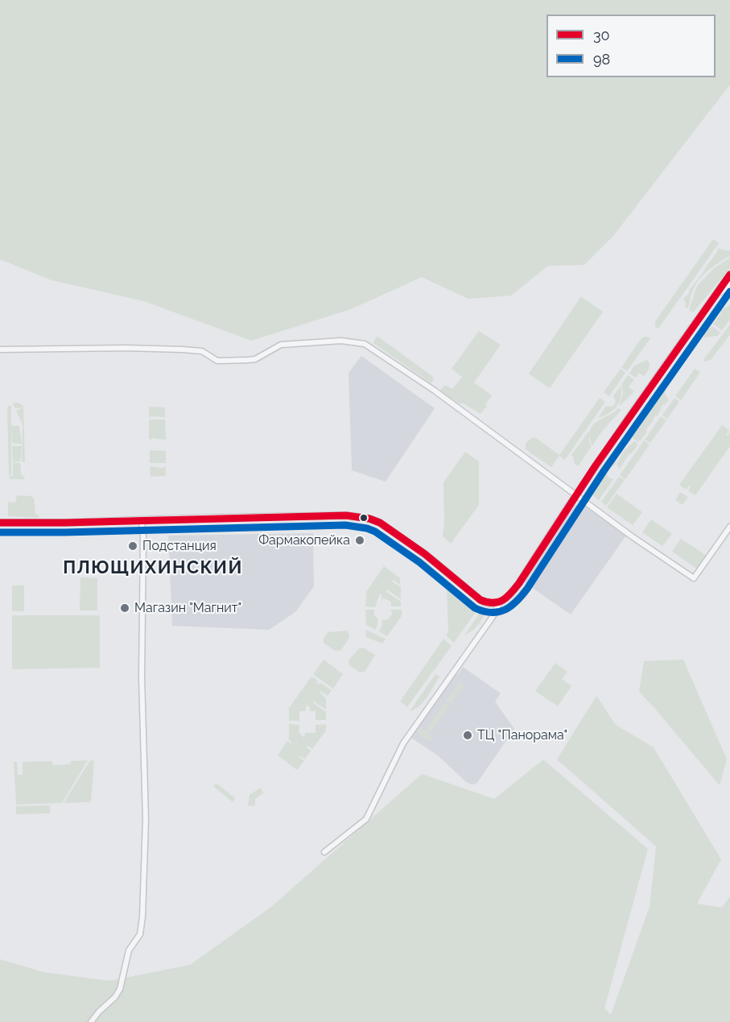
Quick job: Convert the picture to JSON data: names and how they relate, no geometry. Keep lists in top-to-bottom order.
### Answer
{
  "districts": ["ПЛЮЩИХИНСКИЙ"],
  "places": [
    "Фармакопейка",
    "Подстанция",
    "Магазин \"Магнит\"",
    "ТЦ \"Панорама\""
  ],
  "lines": ["transit line 30", "transit line 98"],
  "legend": ["30", "98"]
}
